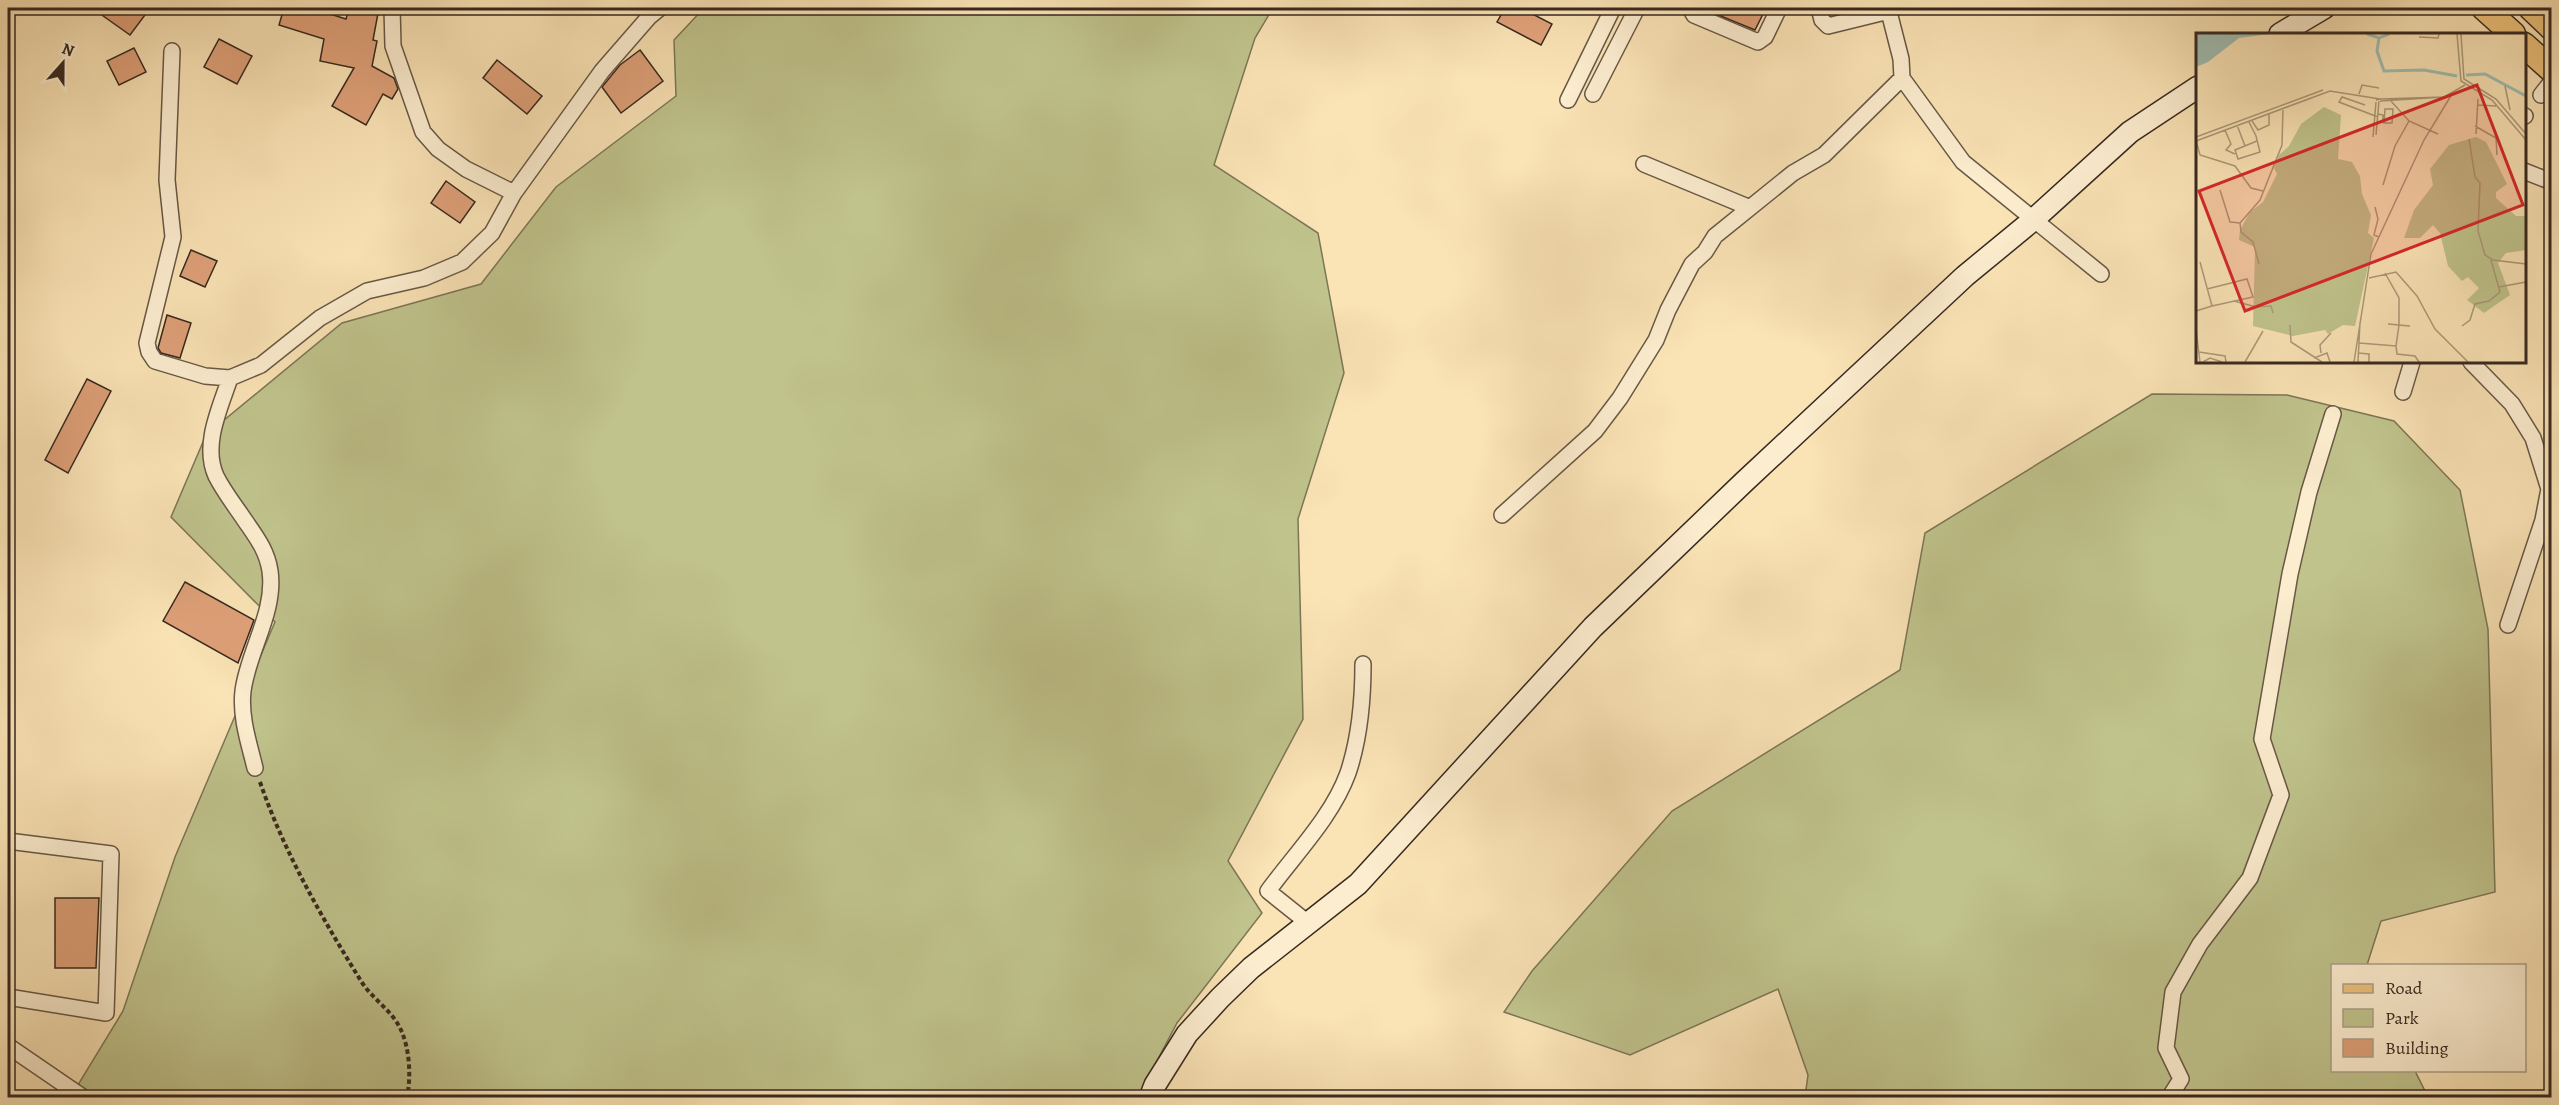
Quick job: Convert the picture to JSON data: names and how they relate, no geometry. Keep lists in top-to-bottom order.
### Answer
{
  "legend": ["Road", "Park", "Building"],
  "north": "top"
}
